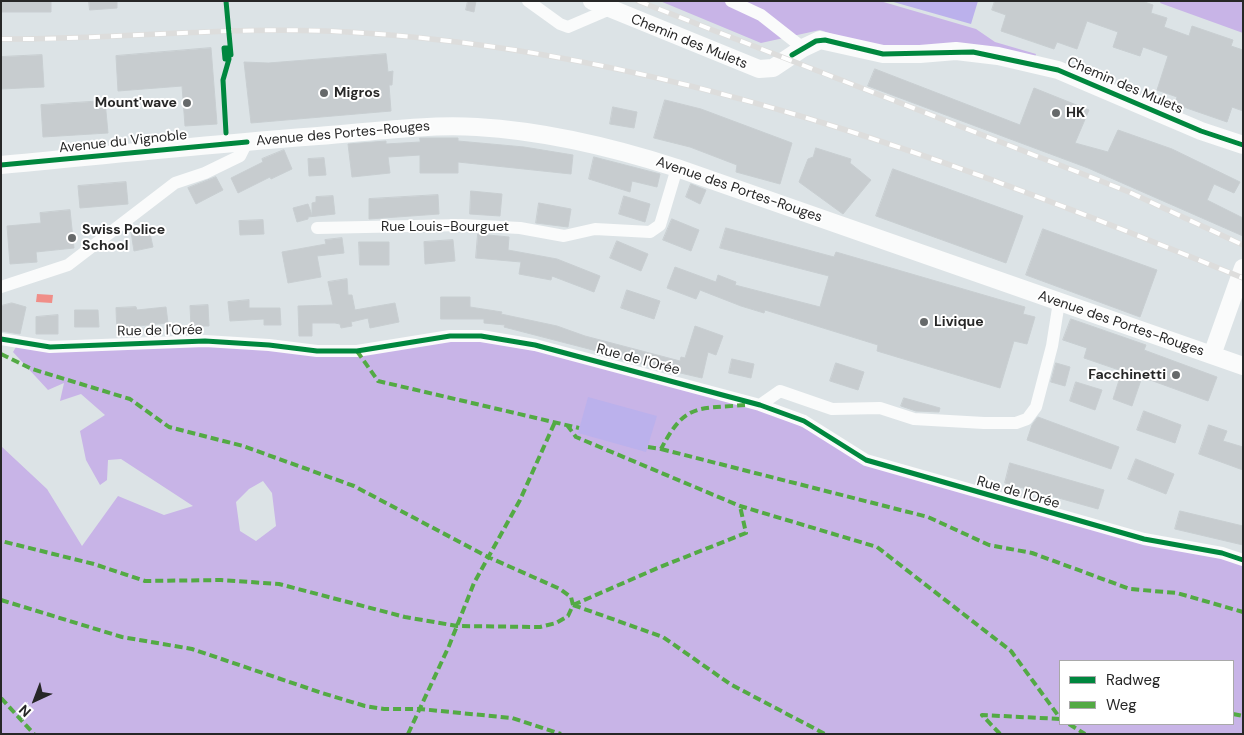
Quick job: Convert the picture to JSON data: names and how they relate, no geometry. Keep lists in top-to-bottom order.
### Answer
{
  "streets": {
    "main road": ["Chemin des Mulets", "Avenue des Portes-Rouges", "Avenue du Vignoble"],
    "street": ["Rue Louis-Bourguet", "Rue de l'Orée"]
  },
  "crossings": [
    ["Avenue des Portes-Rouges", "Avenue du Vignoble"],
    ["Avenue des Portes-Rouges", "Rue Louis-Bourguet"]
  ],
  "places": [
    "Migros",
    "Mount'wave",
    "HK",
    "Swiss Police School",
    "Livique",
    "Facchinetti"
  ],
  "legend": ["Radweg", "Weg"],
  "north": "bottom left"
}
